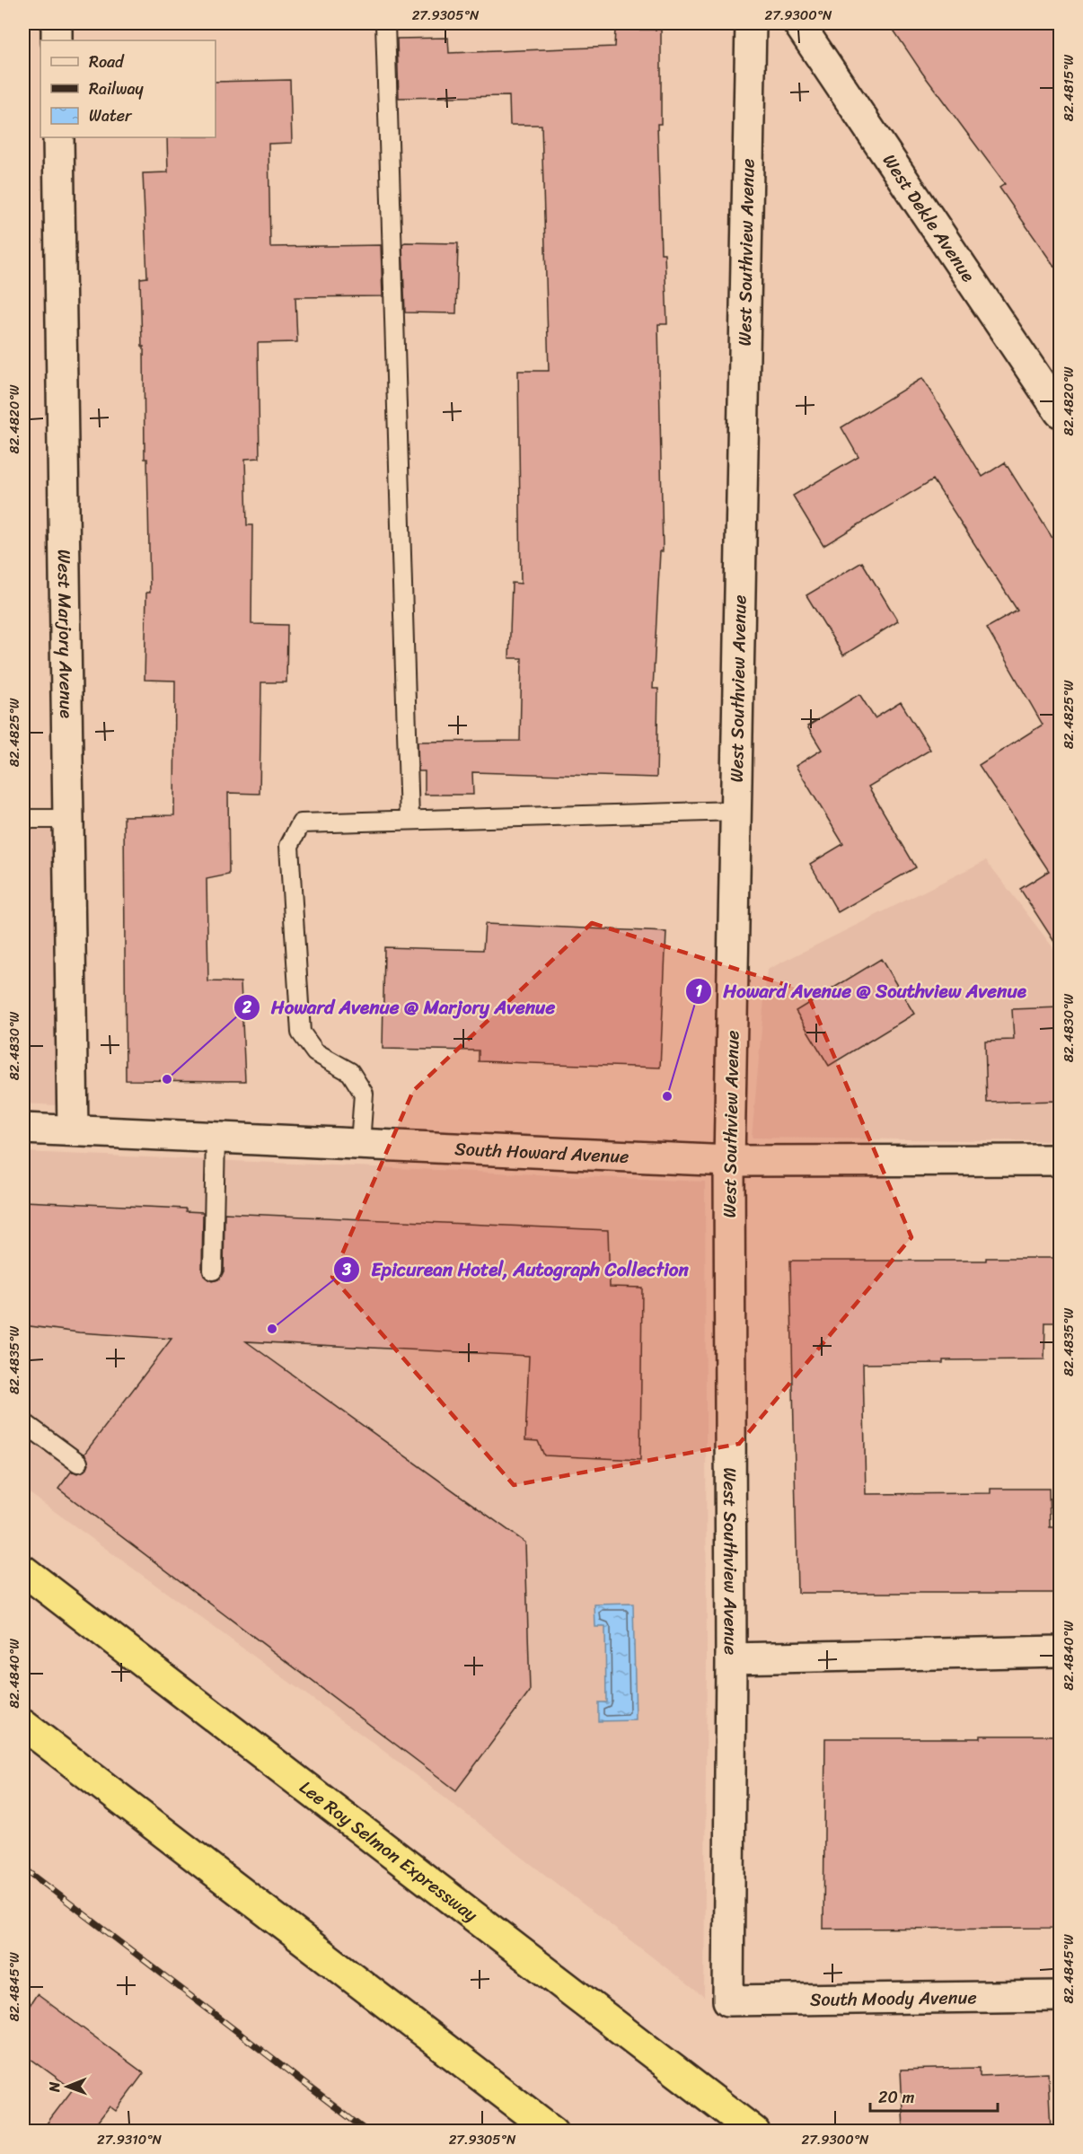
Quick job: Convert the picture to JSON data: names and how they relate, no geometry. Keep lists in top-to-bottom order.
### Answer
{
  "streets": {
    "highway": ["Lee Roy Selmon Expressway"],
    "street": [
      "West Dekle Avenue",
      "West Southview Avenue",
      "West Marjory Avenue",
      "South Howard Avenue",
      "South Moody Avenue"
    ]
  },
  "crossings": [
    ["West Southview Avenue", "South Howard Avenue"],
    ["West Southview Avenue", "South Moody Avenue"],
    ["West Marjory Avenue", "South Howard Avenue"]
  ],
  "places": ["Howard Avenue @ Marjory Avenue", "Howard Avenue @ Southview Avenue", "Epicurean Hotel, Autograph Collection"],
  "legend": ["Road", "Railway", "Water"],
  "scale_bar": "20 m",
  "north": "left",
  "coordinates": [
    "27.9305°N",
    "27.9300°N",
    "82.4815°W",
    "82.4820°W",
    "82.4825°W",
    "82.4830°W",
    "82.4835°W",
    "82.4840°W",
    "82.4845°W",
    "27.9310°N"
  ]
}
